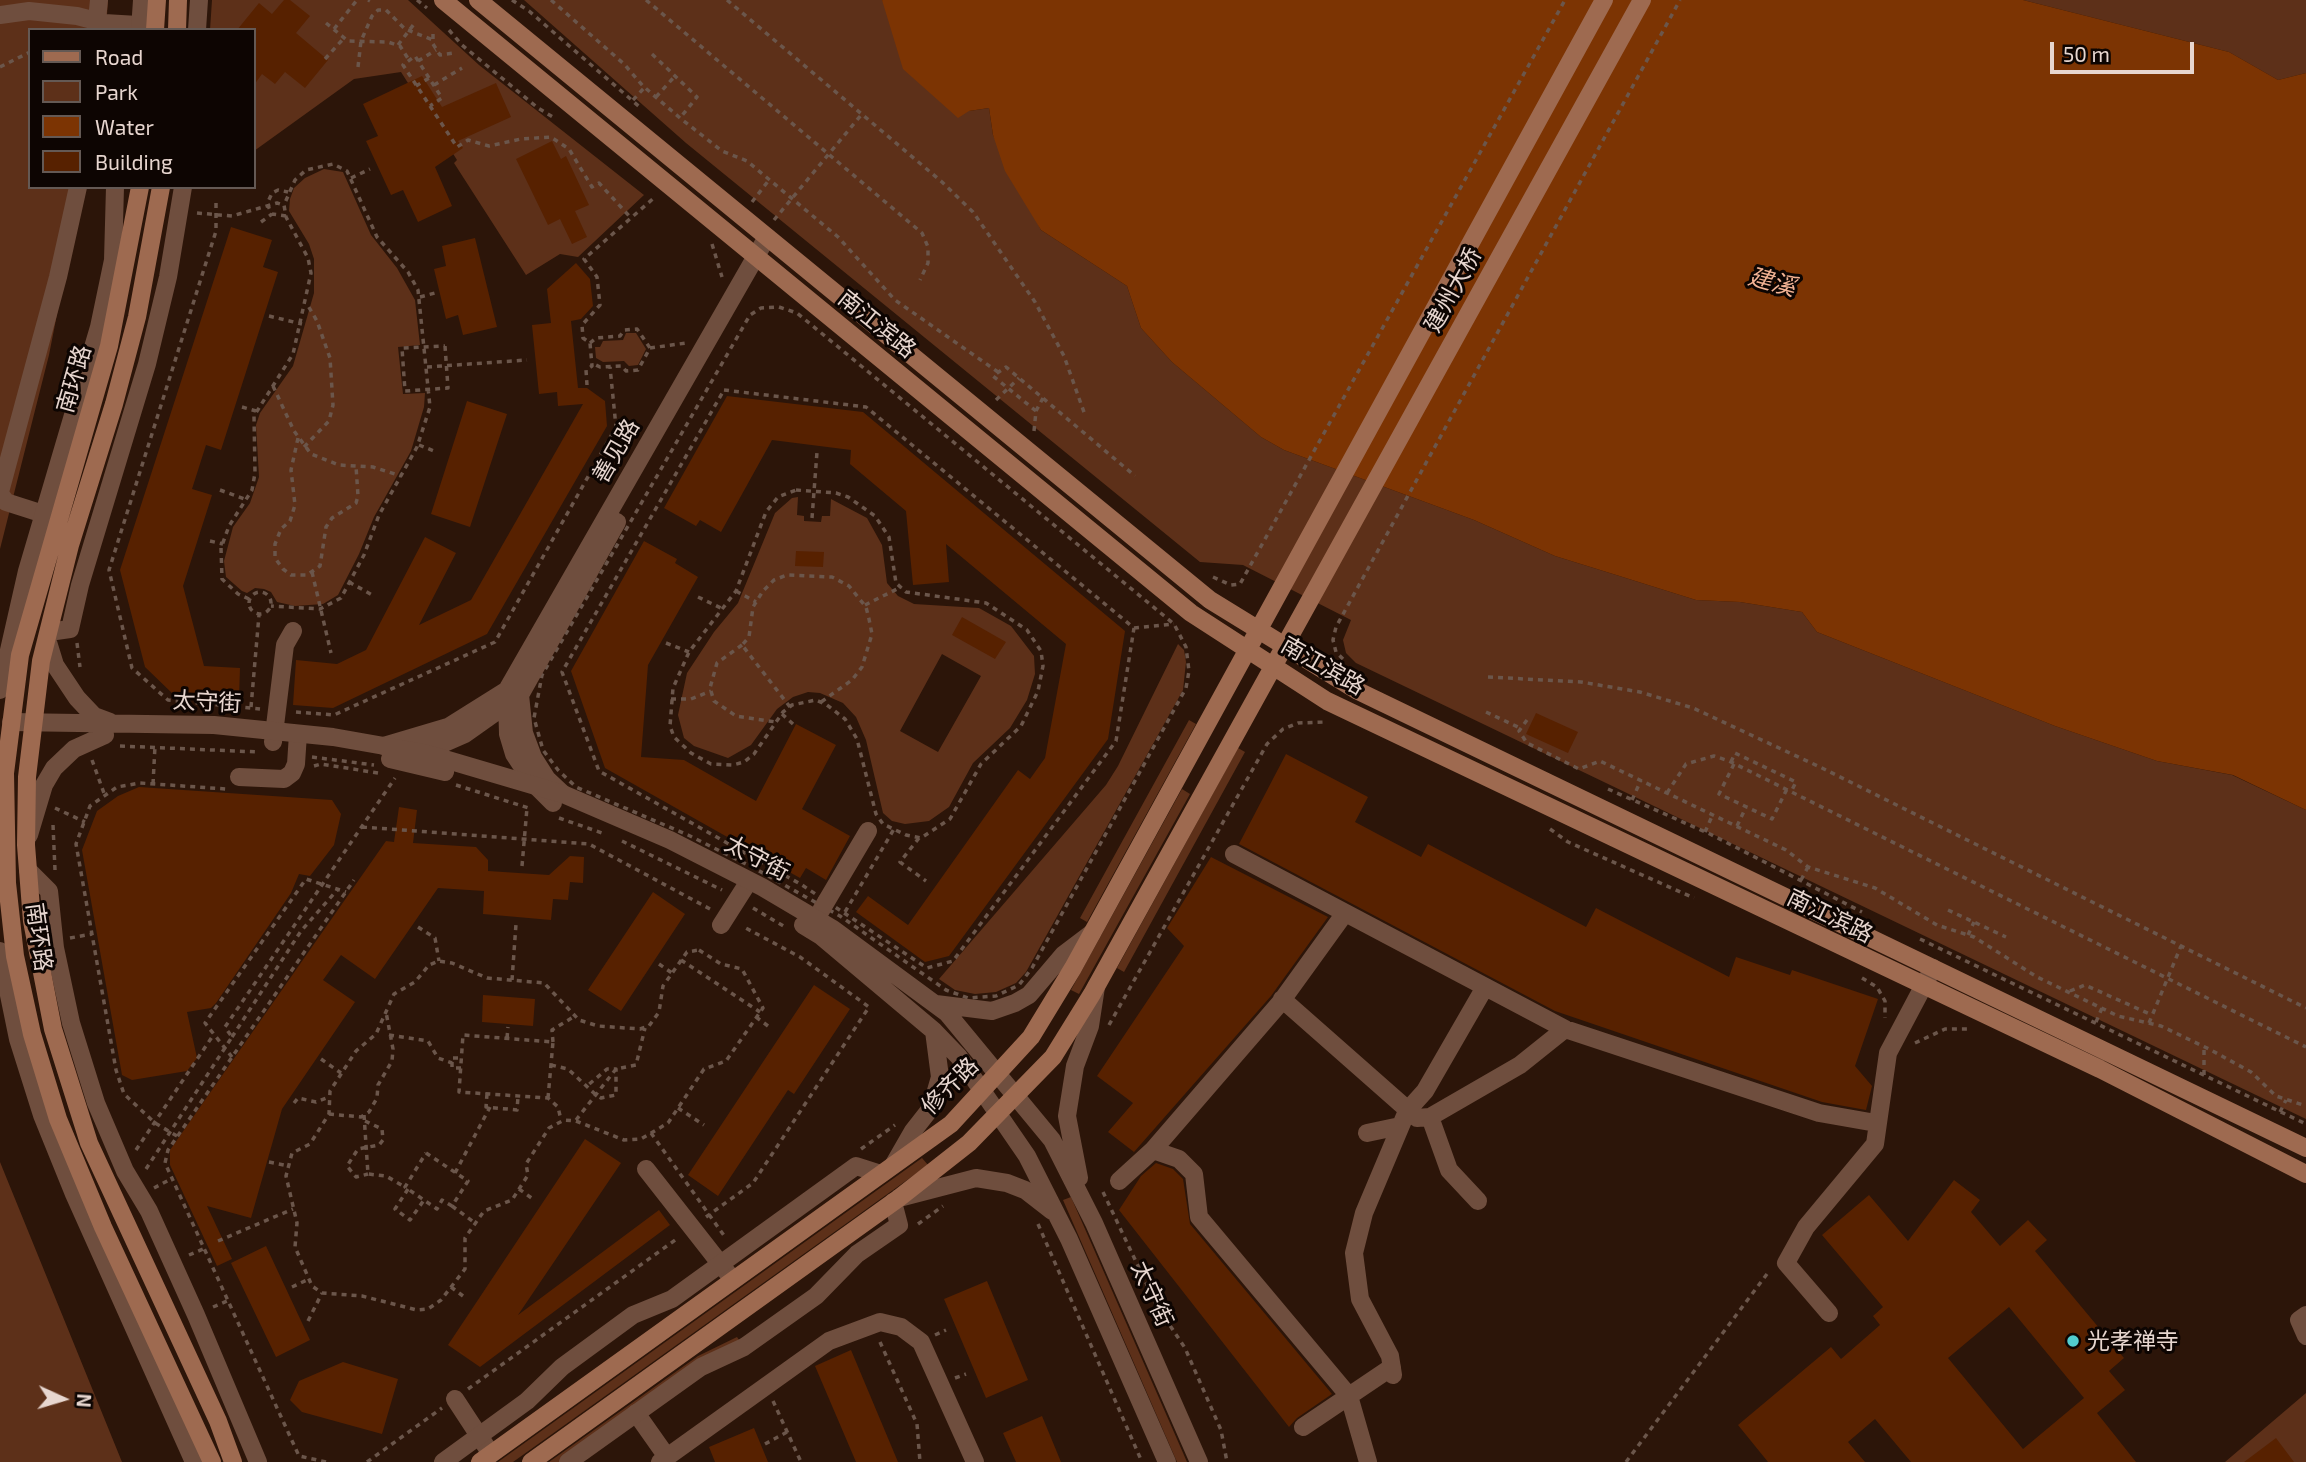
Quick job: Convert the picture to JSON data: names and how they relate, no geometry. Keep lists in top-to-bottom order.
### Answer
{
  "streets": {
    "main road": [
      "建州大桥",
      "南江滨路",
      "南环路",
      "修齐路"
    ],
    "street": ["善见路", "太守街"]
  },
  "crossings": [
    ["建州大桥", "南江滨路"],
    ["建州大桥", "修齐路"],
    ["南江滨路", "善见路"],
    ["南江滨路", "修齐路"],
    ["南环路", "太守街"],
    ["太守街", "修齐路"]
  ],
  "water": ["建溪"],
  "places": ["光孝禅寺"],
  "legend": [
    "Road",
    "Park",
    "Water",
    "Building"
  ],
  "scale_bar": "50 m",
  "north": "right"
}
